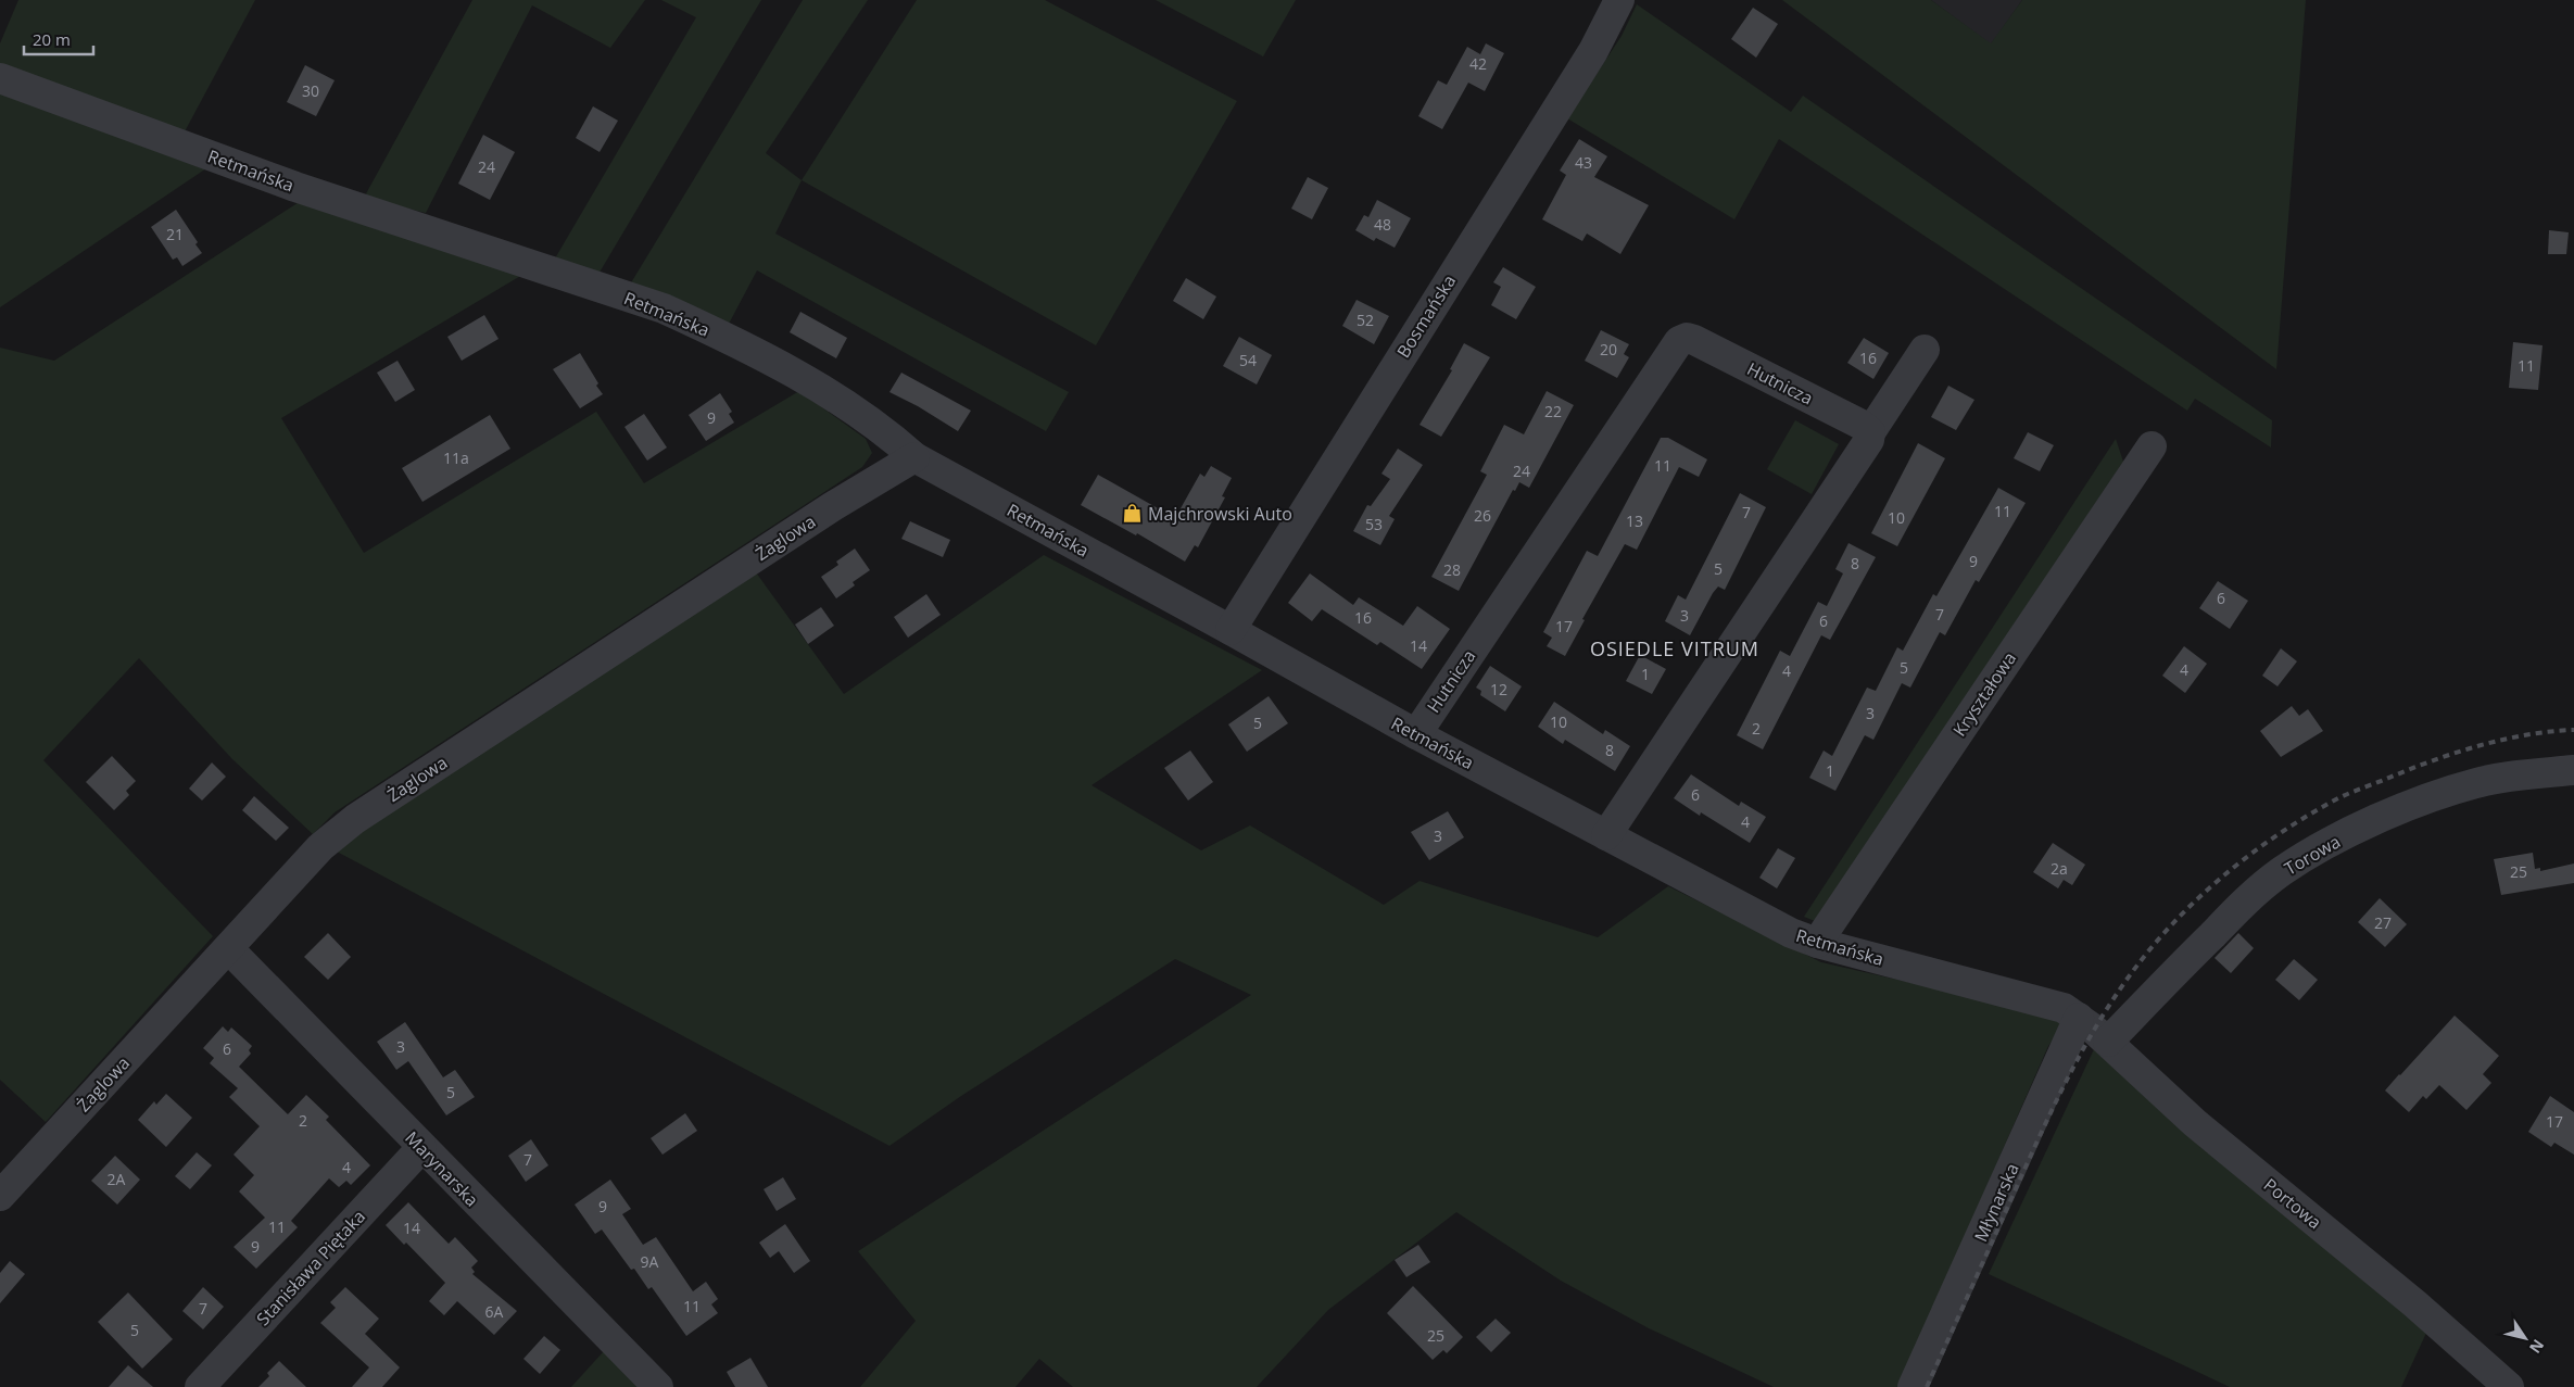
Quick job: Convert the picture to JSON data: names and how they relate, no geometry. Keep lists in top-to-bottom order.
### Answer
{
  "streets": {
    "street": [
      "Retmańska",
      "Bosmańska",
      "Hutnicza",
      "Żaglowa",
      "Kryształowa",
      "Torowa",
      "Marynarska",
      "Młynarska",
      "Portowa",
      "Stanisława Piętaka"
    ]
  },
  "crossings": [
    ["Retmańska", "Bosmańska"],
    ["Retmańska", "Hutnicza"],
    ["Retmańska", "Żaglowa"],
    ["Retmańska", "Kryształowa"],
    ["Retmańska", "Młynarska"],
    ["Retmańska", "Portowa"],
    ["Żaglowa", "Marynarska"],
    ["Torowa", "Portowa"],
    ["Marynarska", "Stanisława Piętaka"],
    ["Młynarska", "Portowa"]
  ],
  "districts": ["OSIEDLE VITRUM"],
  "places": {
    "shop": ["Majchrowski Auto"]
  },
  "house_numbers": [
    "42",
    "30",
    "43",
    "24",
    "48",
    "21",
    "52",
    "20",
    "16",
    "54",
    "11",
    "22",
    "9",
    "11a",
    "11",
    "24",
    "11",
    "7",
    "26",
    "10",
    "13",
    "53",
    "9",
    "8",
    "5",
    "28",
    "6",
    "7",
    "3",
    "16",
    "6",
    "17",
    "14",
    "5",
    "4",
    "4",
    "1",
    "12",
    "3",
    "10",
    "5",
    "2",
    "8",
    "1",
    "6",
    "4",
    "3",
    "2a",
    "25",
    "27",
    "3",
    "6",
    "5",
    "2",
    "17",
    "7",
    "4",
    "2A",
    "9",
    "11",
    "14",
    "9",
    "9A",
    "11",
    "7",
    "6A",
    "5",
    "25"
  ],
  "scale_bar": "20 m",
  "north": "bottom right"
}
